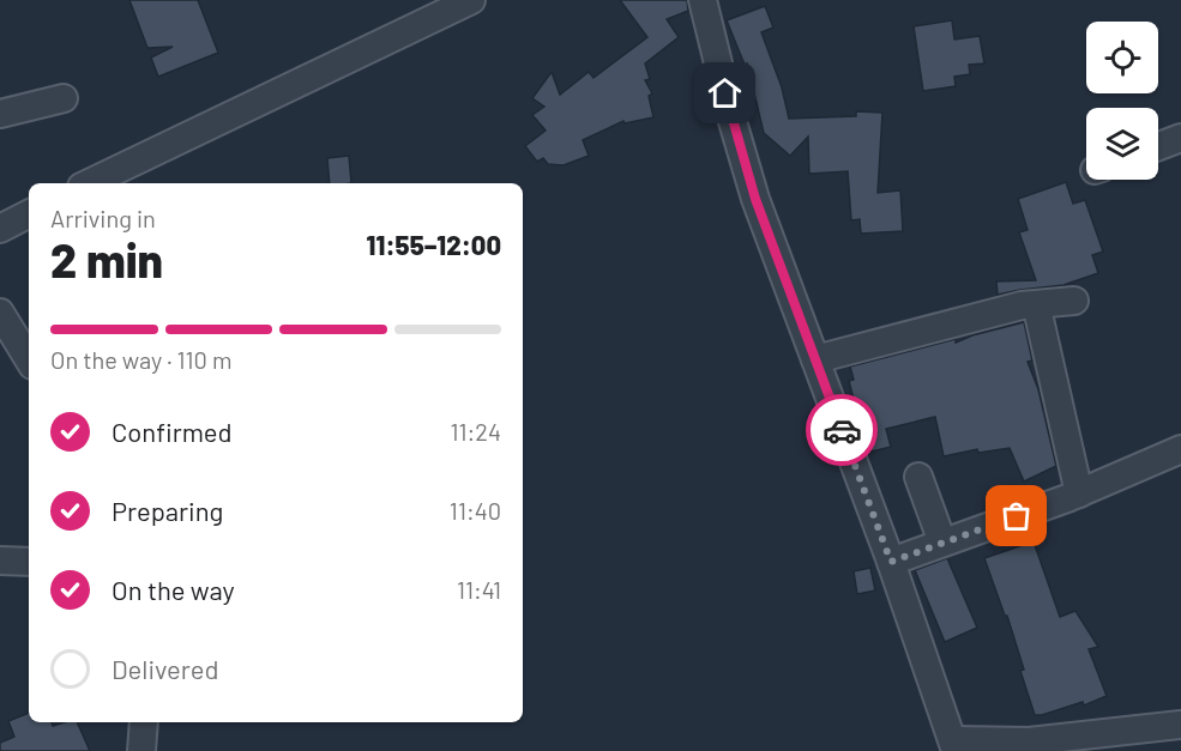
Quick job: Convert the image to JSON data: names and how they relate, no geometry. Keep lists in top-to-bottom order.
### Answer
{
  "page": {
    "heading": ["2 min", "Arriving in", "11:55–12:00"],
    "bar": "On the way · 110 m",
    "list": [
      ["Confirmed", "11:24"],
      ["Preparing", "11:40"],
      ["On the way", "11:41"],
      "Delivered"
    ]
  }
}
